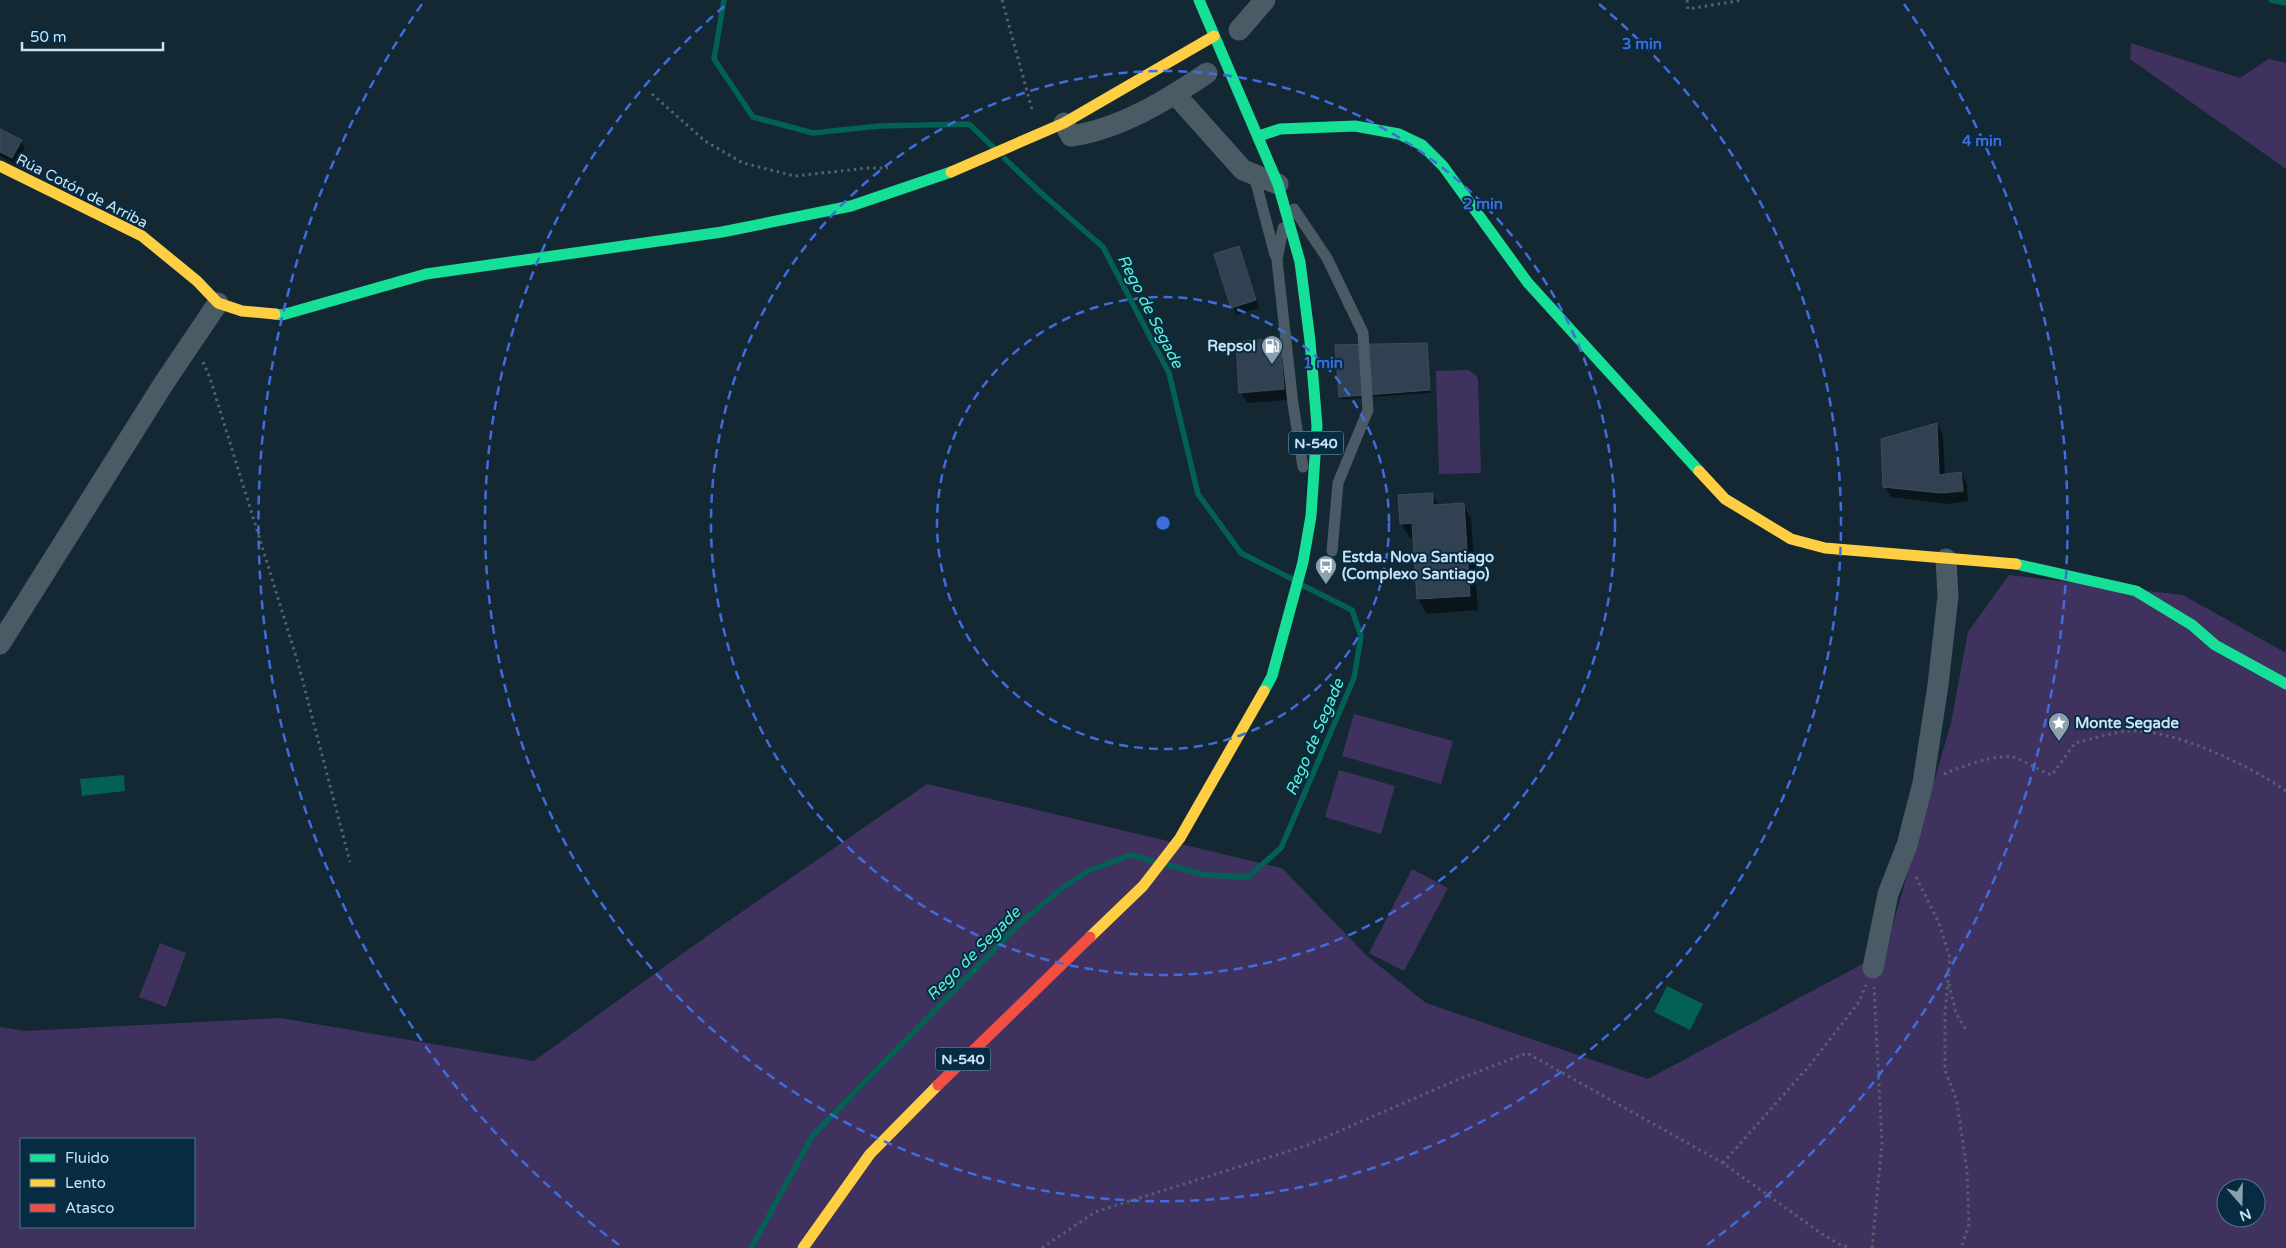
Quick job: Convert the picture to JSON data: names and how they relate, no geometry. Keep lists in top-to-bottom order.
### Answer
{
  "streets": {
    "main road": ["Rúa Cotón de Arriba", "N-540"]
  },
  "water": ["Rego de Segade"],
  "places": {
    "fuel station": ["Repsol"],
    "bus stop": ["Estda. Nova Santiago (Complexo Santiago)"],
    "place": ["Monte Segade"]
  },
  "legend": ["Fluido", "Lento", "Atasco"],
  "scale_bar": "50 m",
  "north": "bottom",
  "rings": [
    "3 min",
    "4 min",
    "2 min",
    "1 min"
  ]
}
